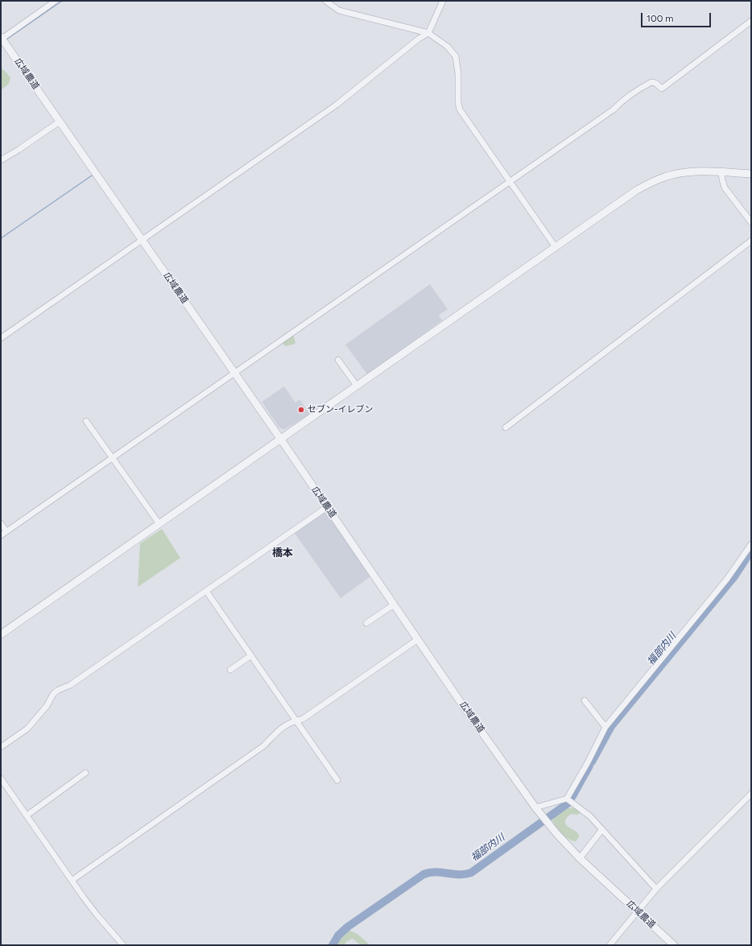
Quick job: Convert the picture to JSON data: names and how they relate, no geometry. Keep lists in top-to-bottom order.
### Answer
{
  "streets": {
    "street": ["広域農道"]
  },
  "districts": ["橋本"],
  "water": ["福部内川"],
  "places": ["セブン-イレブン"],
  "scale_bar": "100 m"
}
